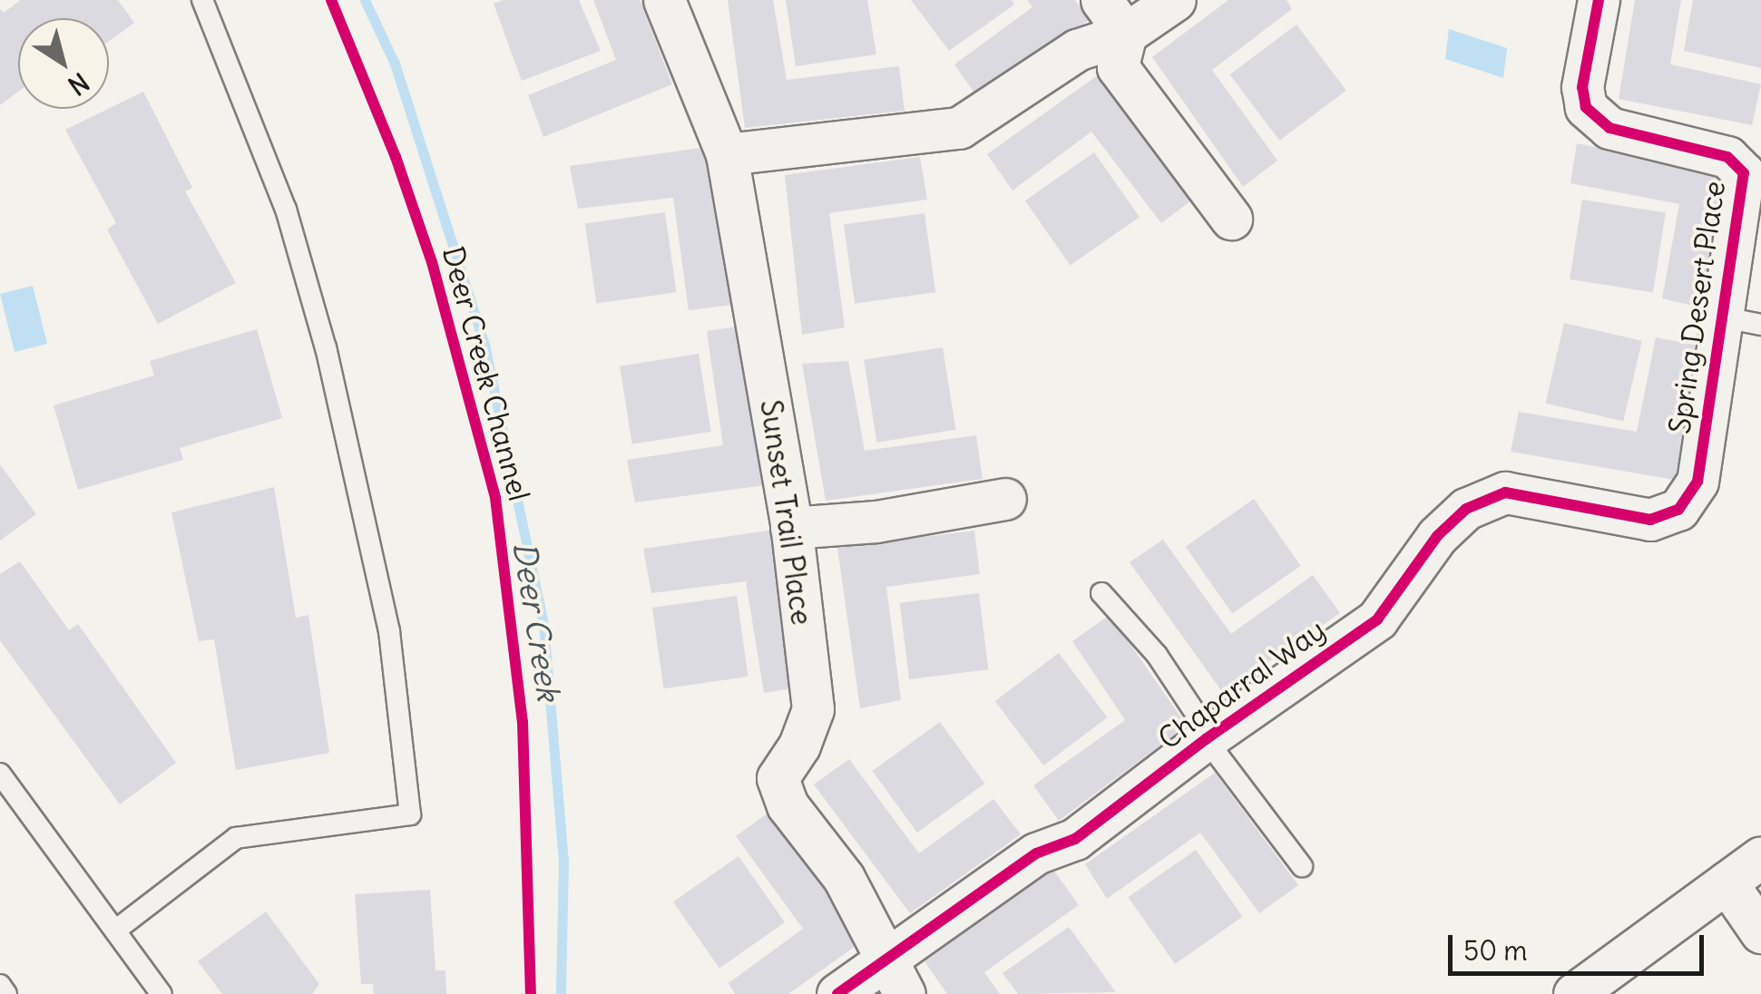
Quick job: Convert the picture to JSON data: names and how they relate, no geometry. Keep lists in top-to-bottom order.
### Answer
{
  "streets": {
    "street": ["Spring Desert Place", "Sunset Trail Place", "Chaparral Way"],
    "cycle path": ["Deer Creek Channel"]
  },
  "crossings": [
    ["Spring Desert Place", "Chaparral Way"],
    ["Sunset Trail Place", "Chaparral Way"]
  ],
  "water": ["Deer Creek"],
  "scale_bar": "50 m",
  "north": "bottom right"
}
